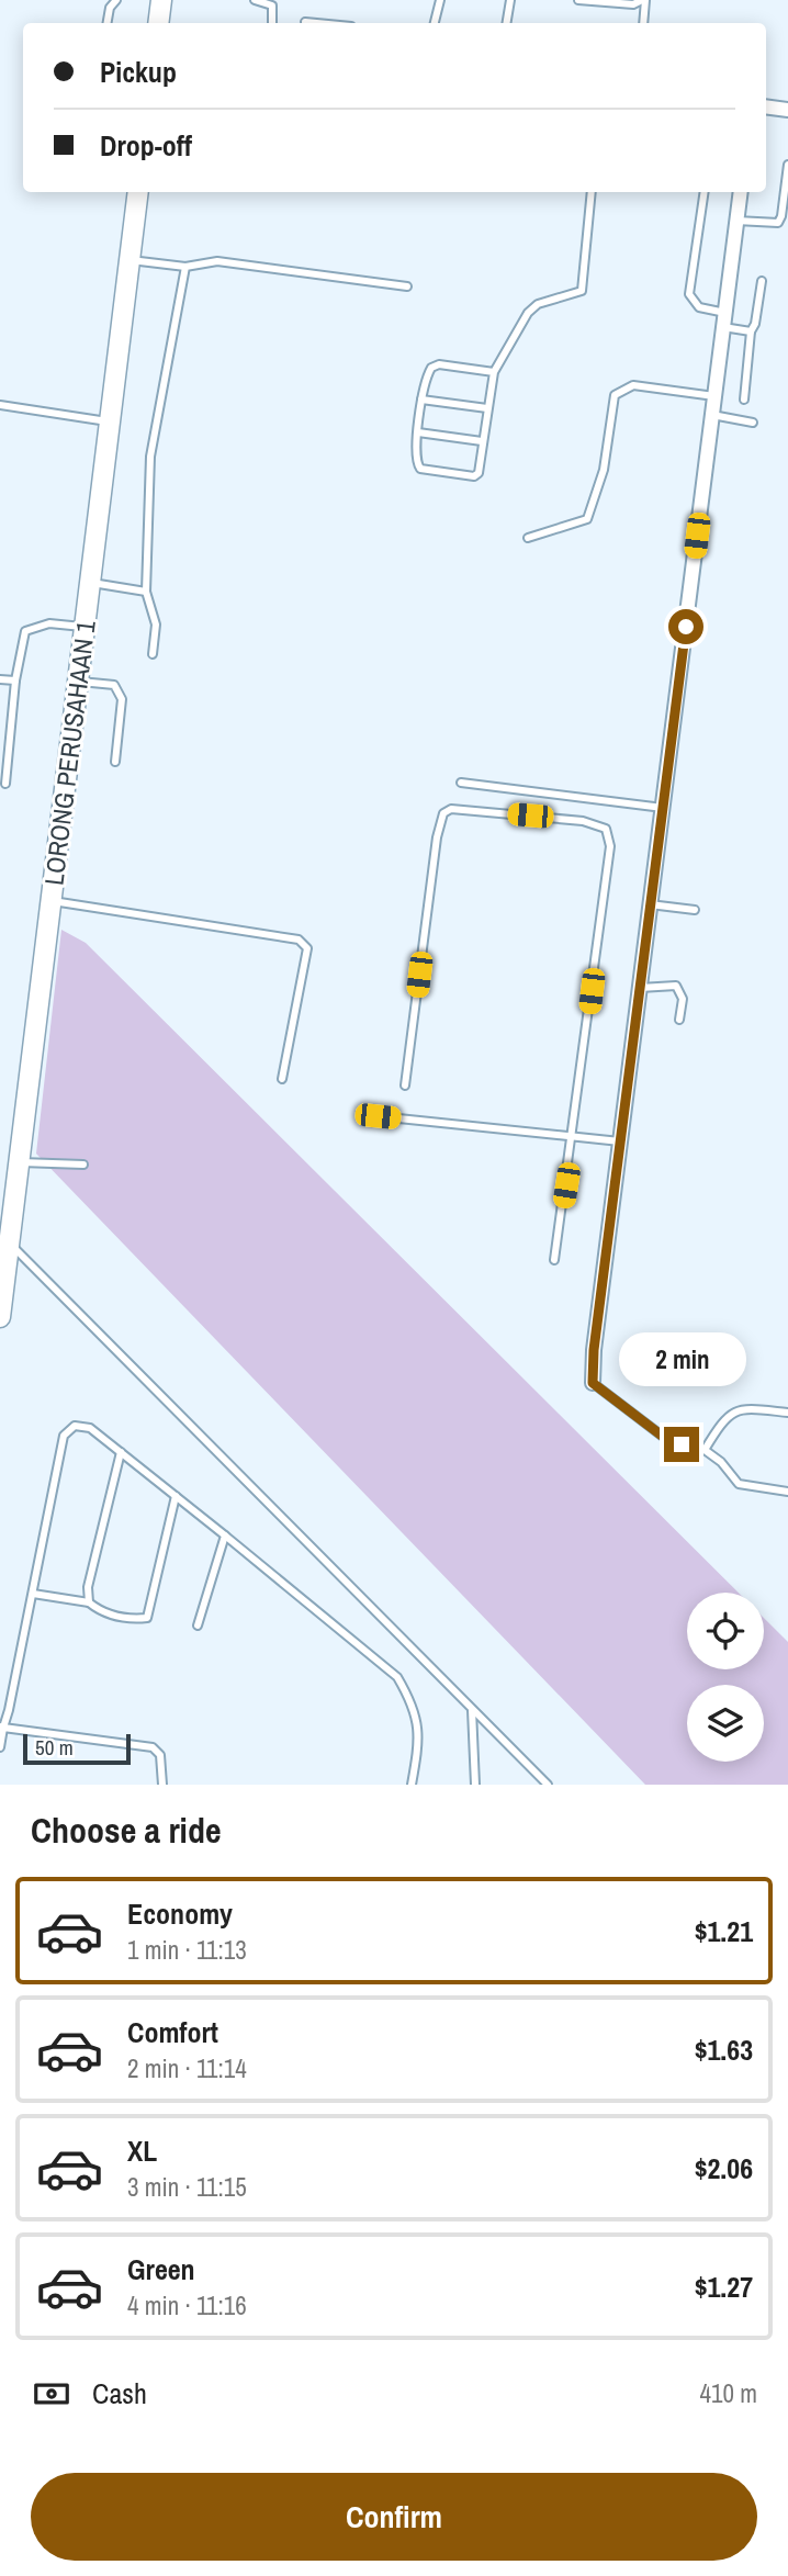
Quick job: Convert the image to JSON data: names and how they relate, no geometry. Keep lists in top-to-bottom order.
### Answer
{
  "streets": {
    "street": ["LORONG PERUSAHAAN 1"]
  },
  "scale_bar": "50 m",
  "page": {
    "banner": ["Pickup", "Drop-off"],
    "bubble": "2 min",
    "scale": "50 m",
    "heading": "Choose a ride",
    "list": [
      {
        "name": "Economy",
        "note": "1 min · 11:13",
        "value": "$1.21"
      },
      {
        "name": "Comfort",
        "note": "2 min · 11:14",
        "value": "$1.63"
      },
      {
        "name": "XL",
        "note": "3 min · 11:15",
        "value": "$2.06"
      },
      {
        "name": "Green",
        "note": "4 min · 11:16",
        "value": "$1.27"
      }
    ],
    "pay": ["Cash", "410 m"],
    "buttons": "Confirm"
  }
}
